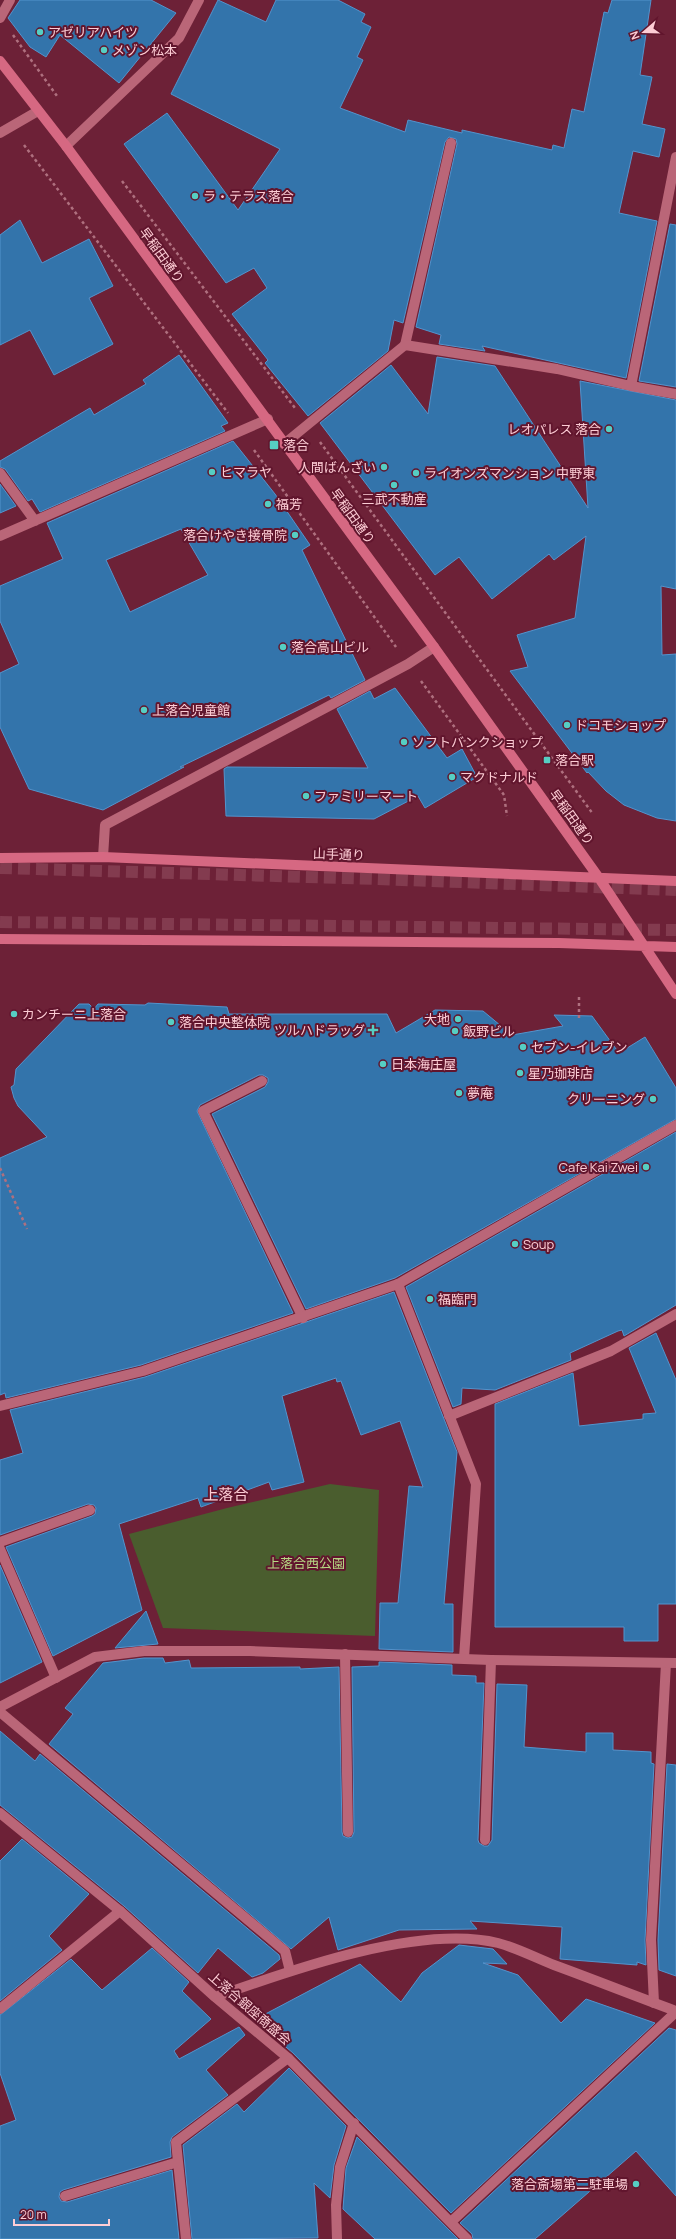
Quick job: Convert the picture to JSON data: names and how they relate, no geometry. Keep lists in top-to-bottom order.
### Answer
{
  "streets": {
    "main road": ["早稲田通り", "山手通り"],
    "street": ["上落合銀座商盛会"]
  },
  "crossings": [
    ["早稲田通り", "山手通り"]
  ],
  "districts": ["上落合"],
  "parks": ["上落合西公園"],
  "places": {
    "other": [
      "アゼリアハイツ",
      "メゾン松本",
      "ラ・テラス落合",
      "レオパレス 落合",
      "人間ばんざい",
      "ヒマラヤ",
      "ライオンズマンション 中野東",
      "三武不動産",
      "福芳",
      "落合けやき接骨院",
      "落合高山ビル",
      "上落合児童館",
      "ドコモショップ",
      "ソフトバンクショップ",
      "マクドナルド",
      "ファミリーマート",
      "カンチーニ上落合",
      "大地",
      "落合中央整体院",
      "飯野ビル",
      "セブン-イレブン",
      "日本海庄屋",
      "星乃珈琲店",
      "夢庵",
      "クリーニング",
      "Cafe Kai Zwei",
      "Soup",
      "福臨門",
      "落合斎場第二駐車場"
    ],
    "transit": ["落合", "落合駅"],
    "health": ["ツルハドラッグ"]
  },
  "scale_bar": "20 m",
  "north": "left"
}
